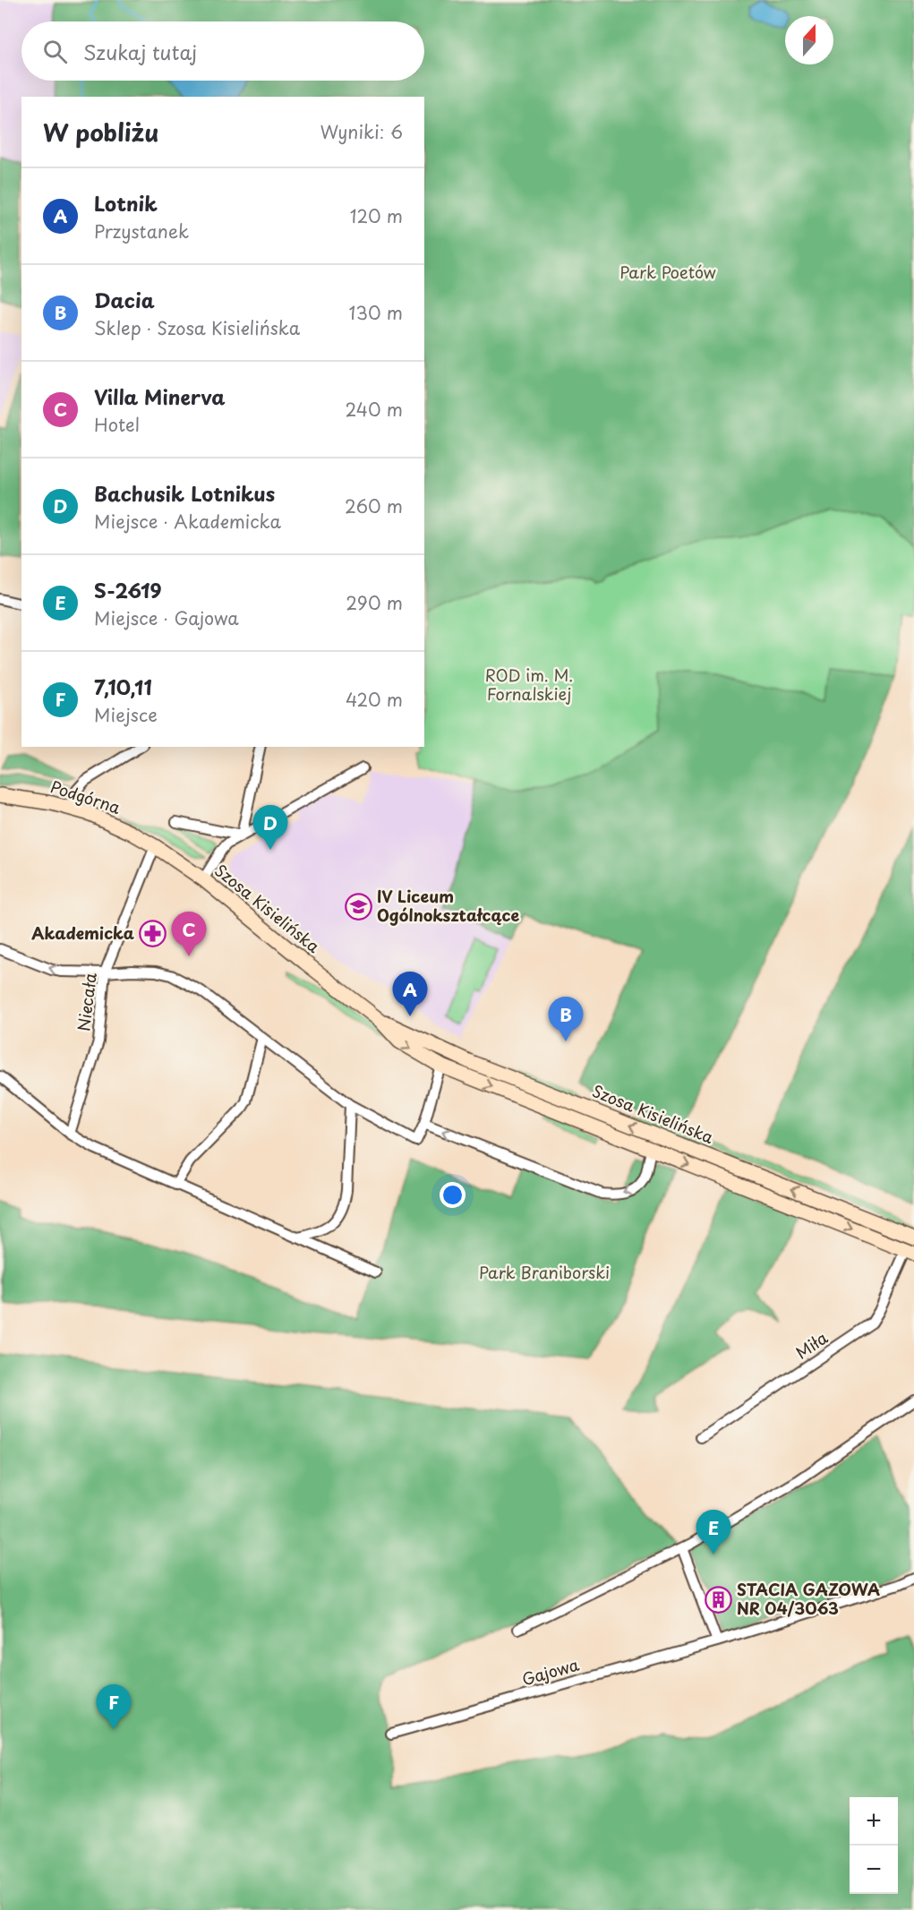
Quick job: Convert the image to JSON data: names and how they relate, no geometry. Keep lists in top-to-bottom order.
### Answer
{
  "streets": {
    "street": [
      "Podgórna",
      "Szosa Kisielińska",
      "Niecała",
      "Miła",
      "Gajowa"
    ]
  },
  "crossings": [
    ["Podgórna", "Szosa Kisielińska"],
    ["Podgórna", "Niecała"],
    ["Szosa Kisielińska", "Niecała"],
    ["Szosa Kisielińska", "Miła"]
  ],
  "parks": ["Park Poetów", "ROD im. M. Fornalskiej", "Park Braniborski"],
  "places": {
    "school or university": ["IV Liceum Ogólnokształcące"],
    "pharmacy": ["Akademicka"],
    "building": ["STACIA GAZOWA NR 04/3063"]
  },
  "north": "top",
  "page": {
    "search": "Szukaj tutaj",
    "heading": ["W pobliżu", "Wyniki: 6"],
    "list": [
      {
        "mark": "A",
        "name": "Lotnik",
        "note": "Przystanek",
        "value": "120 m"
      },
      {
        "mark": "B",
        "name": "Dacia",
        "note": "Sklep · Szosa Kisielińska",
        "value": "130 m"
      },
      {
        "mark": "C",
        "name": "Villa Minerva",
        "note": "Hotel",
        "value": "240 m"
      },
      {
        "mark": "D",
        "name": "Bachusik Lotnikus",
        "note": "Miejsce · Akademicka",
        "value": "260 m"
      },
      {
        "mark": "E",
        "name": "S-2619",
        "note": "Miejsce · Gajowa",
        "value": "290 m"
      },
      {
        "mark": "F",
        "name": "7,10,11",
        "note": "Miejsce",
        "value": "420 m"
      }
    ],
    "pins": [
      "D",
      "C",
      "A",
      "B",
      "E",
      "F"
    ],
    "map_buttons": ["+", "−"]
  }
}
